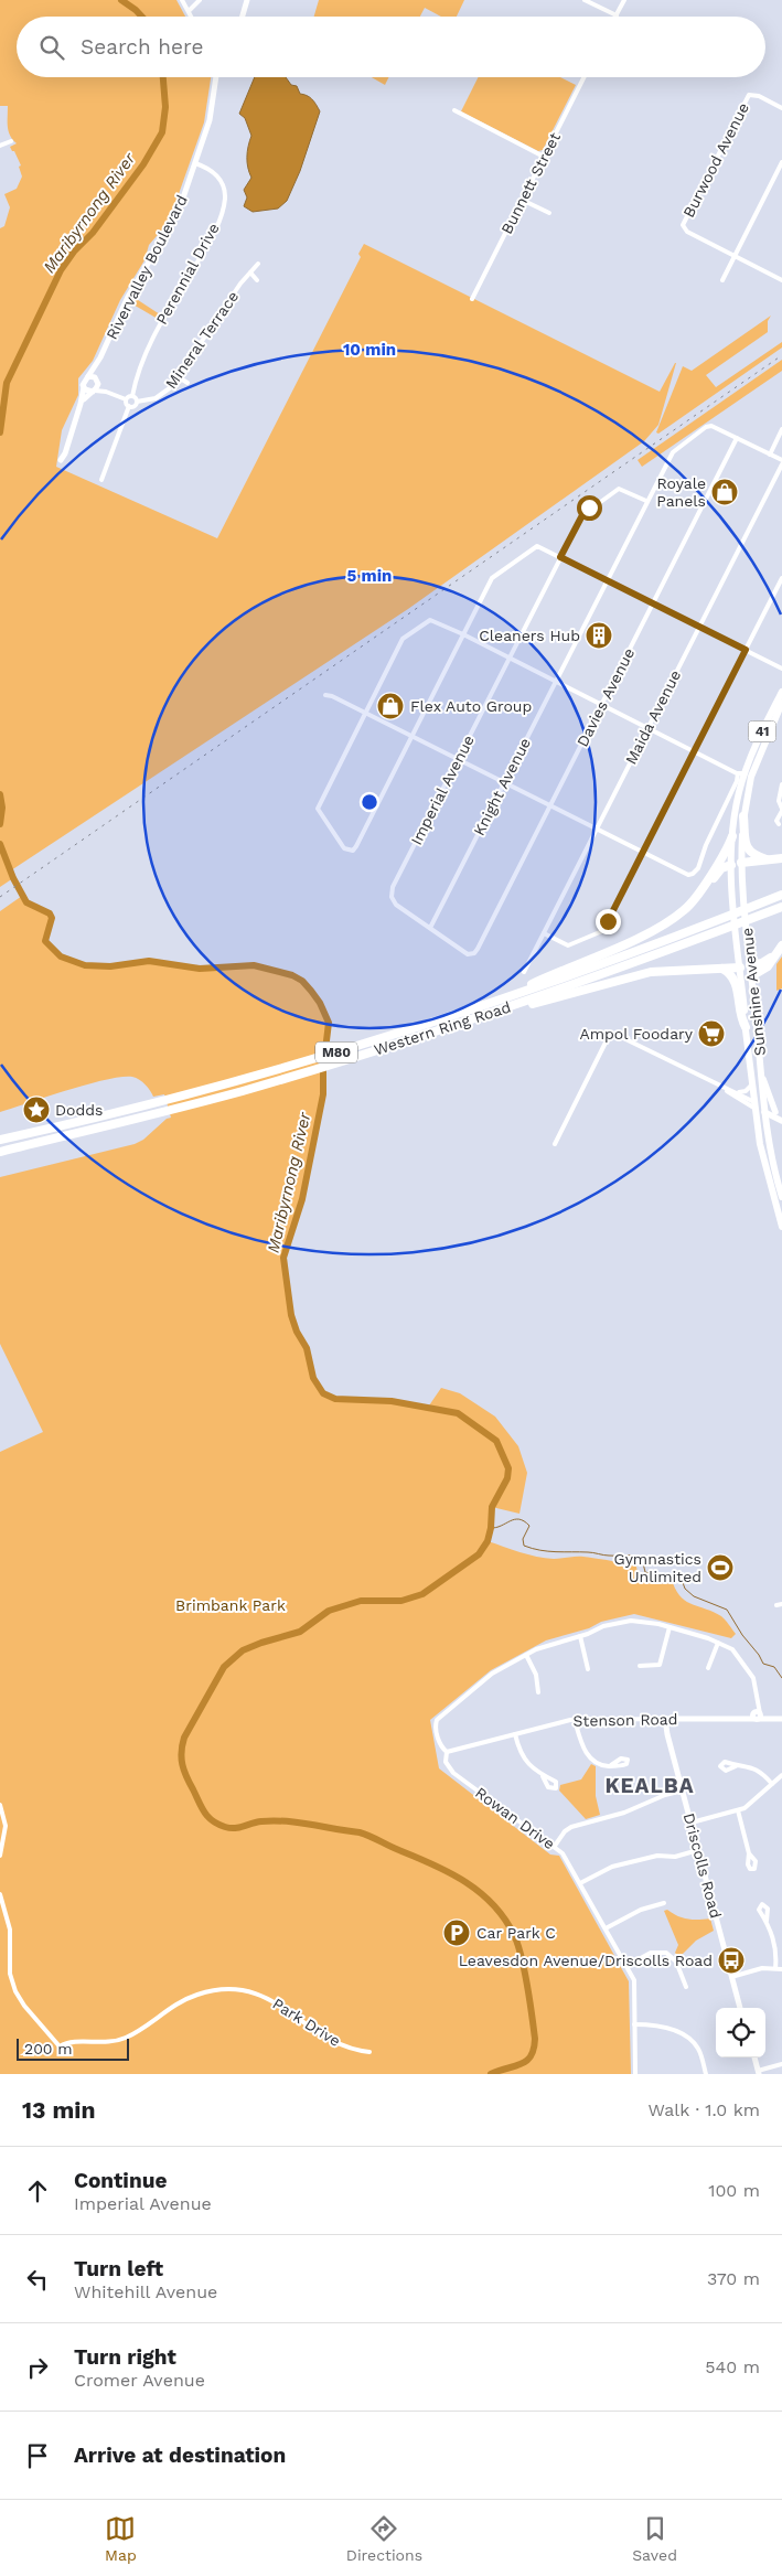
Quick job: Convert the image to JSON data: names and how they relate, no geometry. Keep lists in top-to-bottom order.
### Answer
{
  "streets": {
    "highway": ["Western Ring Road", "M80"],
    "main road": ["41", "Sunshine Avenue"],
    "street": [
      "Burwood Avenue",
      "Bunnett Street",
      "Rivervalley Boulevard",
      "Perennial Drive",
      "Mineral Terrace",
      "Davies Avenue",
      "Maida Avenue",
      "Knight Avenue",
      "Imperial Avenue",
      "Stenson Road",
      "Rowan Drive",
      "Driscolls Road",
      "Park Drive"
    ]
  },
  "crossings": [
    ["Rivervalley Boulevard", "Perennial Drive"],
    ["Davies Avenue", "Knight Avenue"],
    ["Davies Avenue", "Imperial Avenue"],
    ["41", "Sunshine Avenue"],
    ["Knight Avenue", "Imperial Avenue"],
    ["Stenson Road", "Rowan Drive"],
    ["Stenson Road", "Driscolls Road"]
  ],
  "districts": ["KEALBA"],
  "water": ["Maribyrnong River"],
  "parks": ["Brimbank Park"],
  "places": {
    "shop": ["Royale Panels", "Flex Auto Group"],
    "building": ["Cleaners Hub"],
    "supermarket": ["Ampol Foodary"],
    "place": ["Dodds"],
    "sports": ["Gymnastics Unlimited"],
    "parking": ["Car Park C"],
    "bus stop": ["Leavesdon Avenue/Driscolls Road"]
  },
  "scale_bar": "200 m",
  "page": {
    "search": "Search here",
    "scale": "200 m",
    "heading": ["13 min", "Walk · 1.0 km"],
    "list": [
      ["Continue", "Imperial Avenue", "100 m"],
      ["Turn left", "Whitehill Avenue", "370 m"],
      ["Turn right", "Cromer Avenue", "540 m"],
      "Arrive at destination"
    ],
    "nav": ["Map", "Directions", "Saved"]
  },
  "rings": ["10 min", "5 min"]
}
